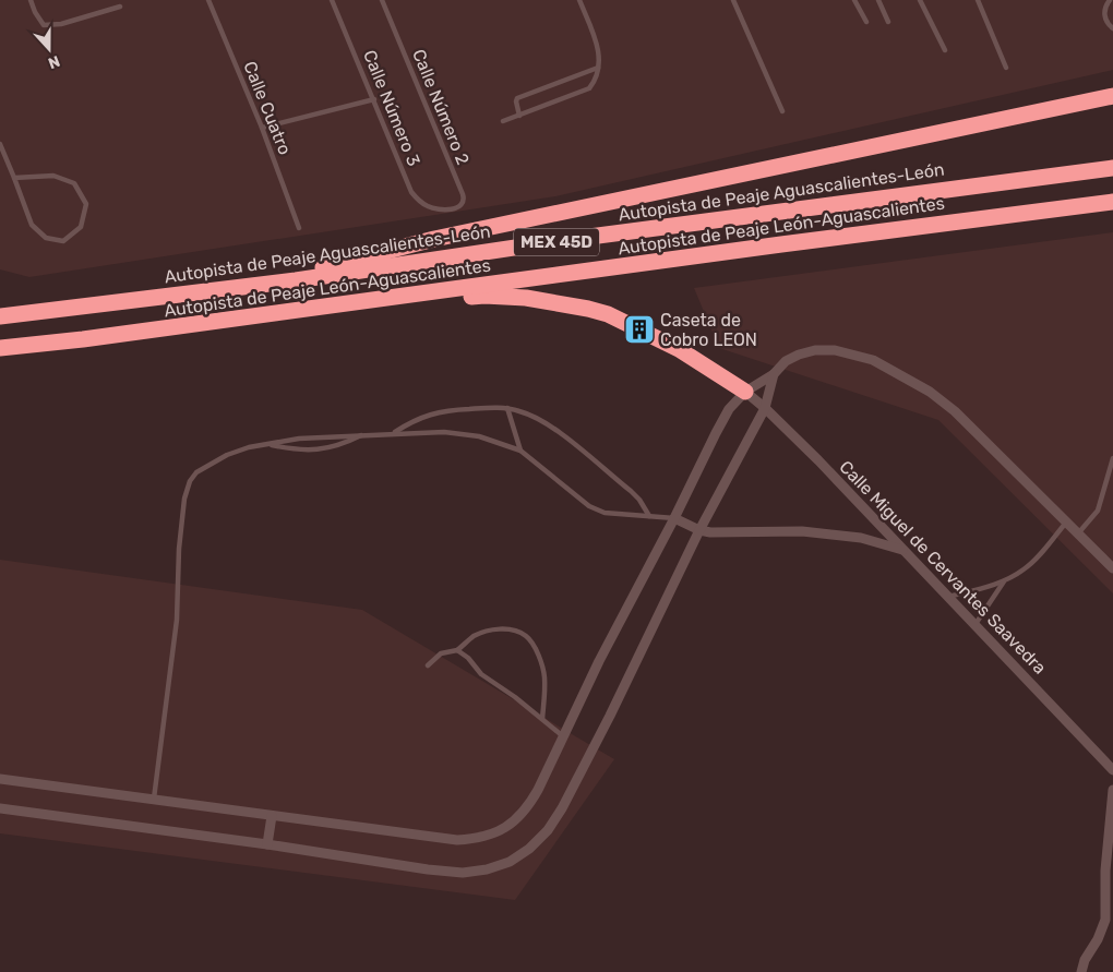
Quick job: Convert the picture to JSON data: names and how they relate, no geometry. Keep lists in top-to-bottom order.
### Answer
{
  "streets": {
    "highway": ["Autopista de Peaje Aguascalientes-León", "Autopista de Peaje León-Aguascalientes", "MEX 45D"],
    "street": ["Calle Miguel de Cervantes Saavedra"],
    "lane": ["Calle Número 2", "Calle Cuatro", "Calle Número 3"]
  },
  "crossings": [
    ["Calle Número 2", "Calle Número 3"]
  ],
  "places": {
    "building": ["Caseta de Cobro LEON"]
  },
  "north": "bottom"
}
